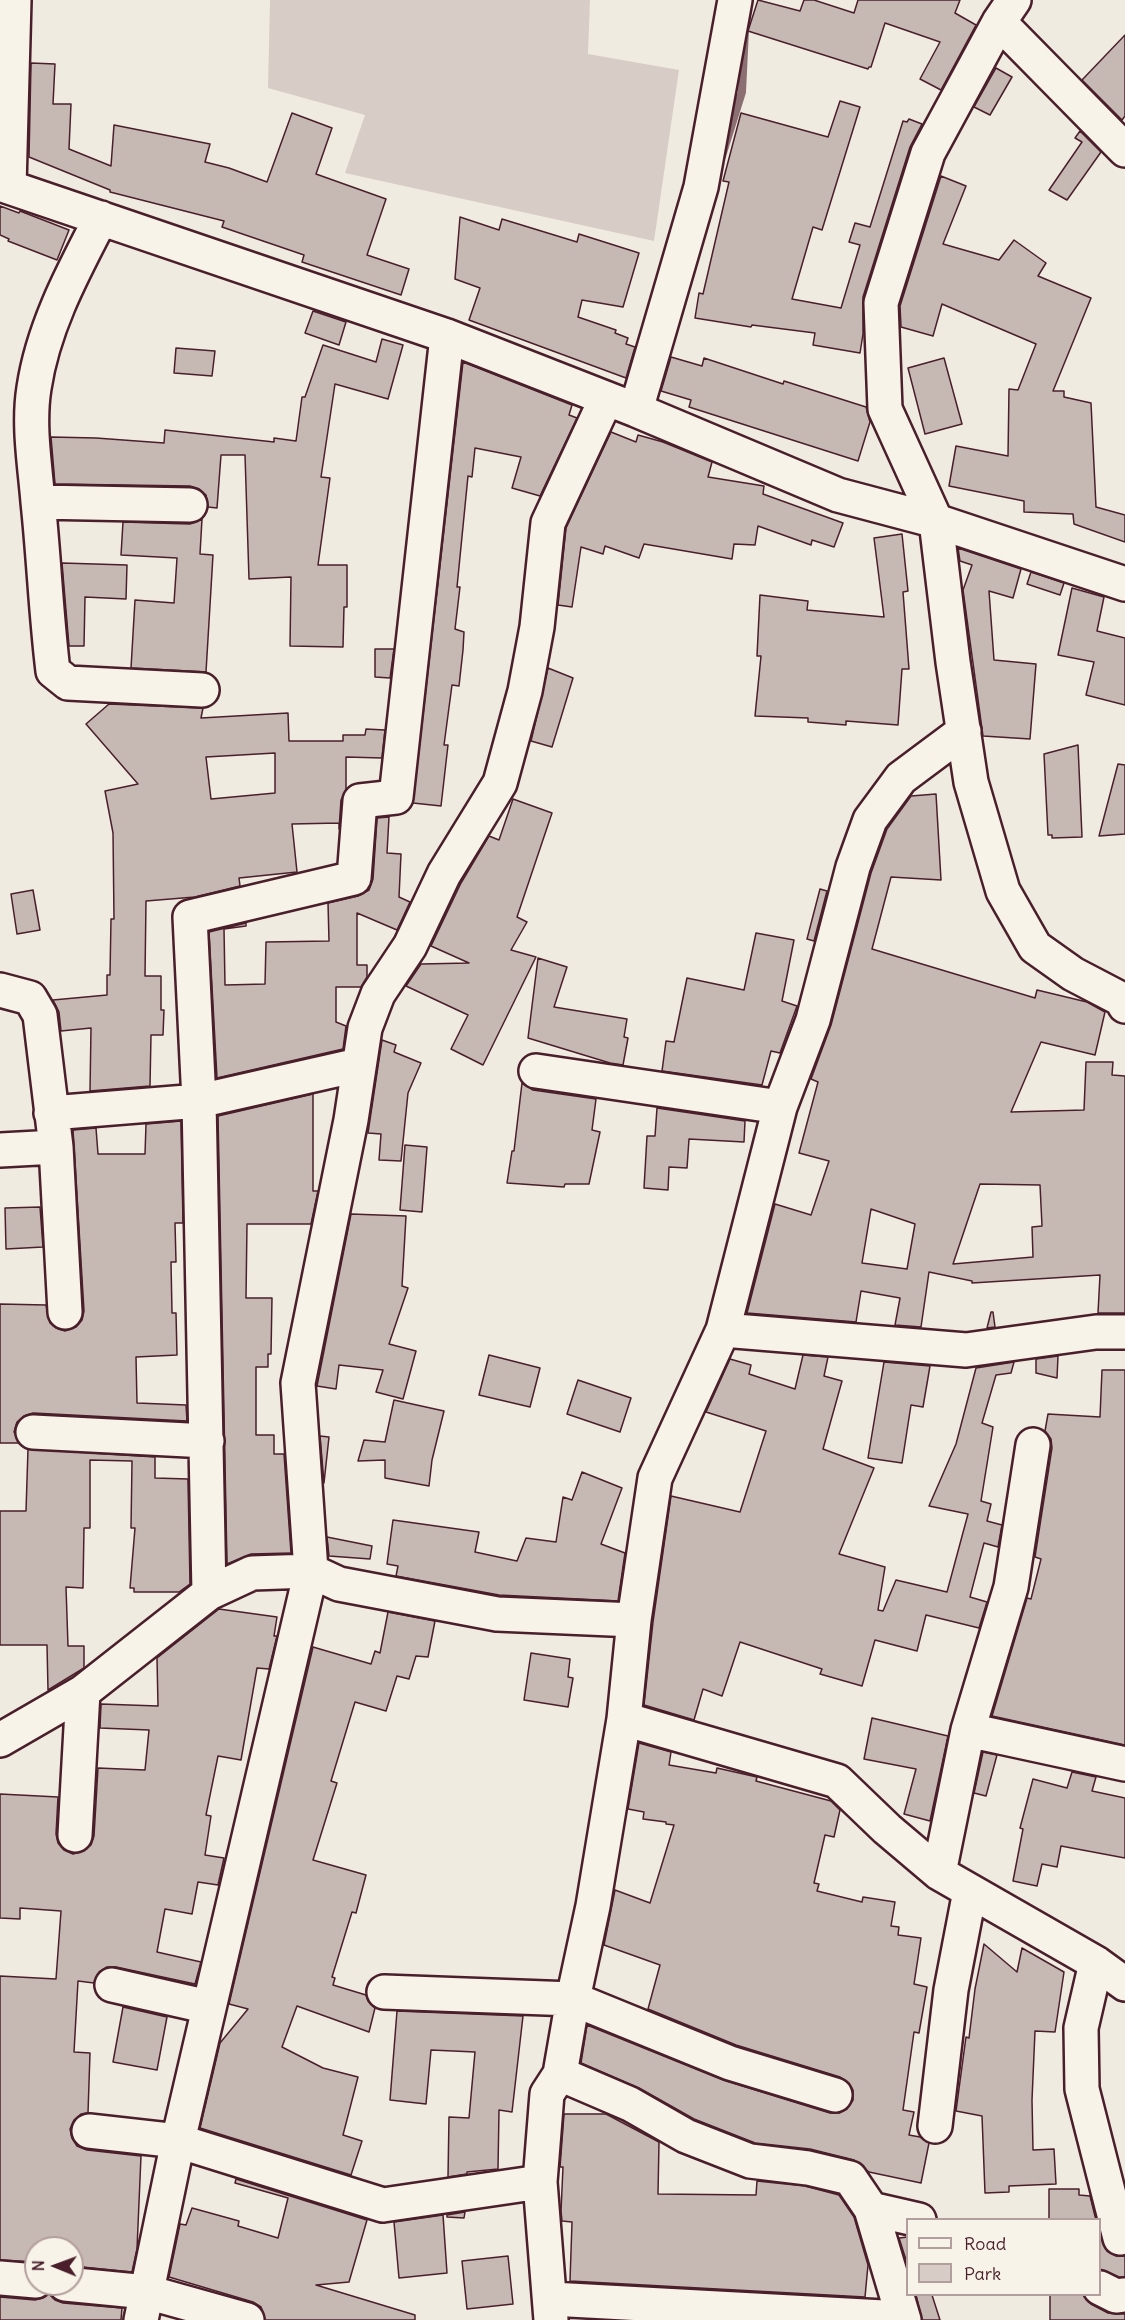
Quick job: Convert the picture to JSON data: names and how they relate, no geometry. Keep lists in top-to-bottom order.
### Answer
{
  "legend": ["Road", "Park"],
  "north": "left"
}
